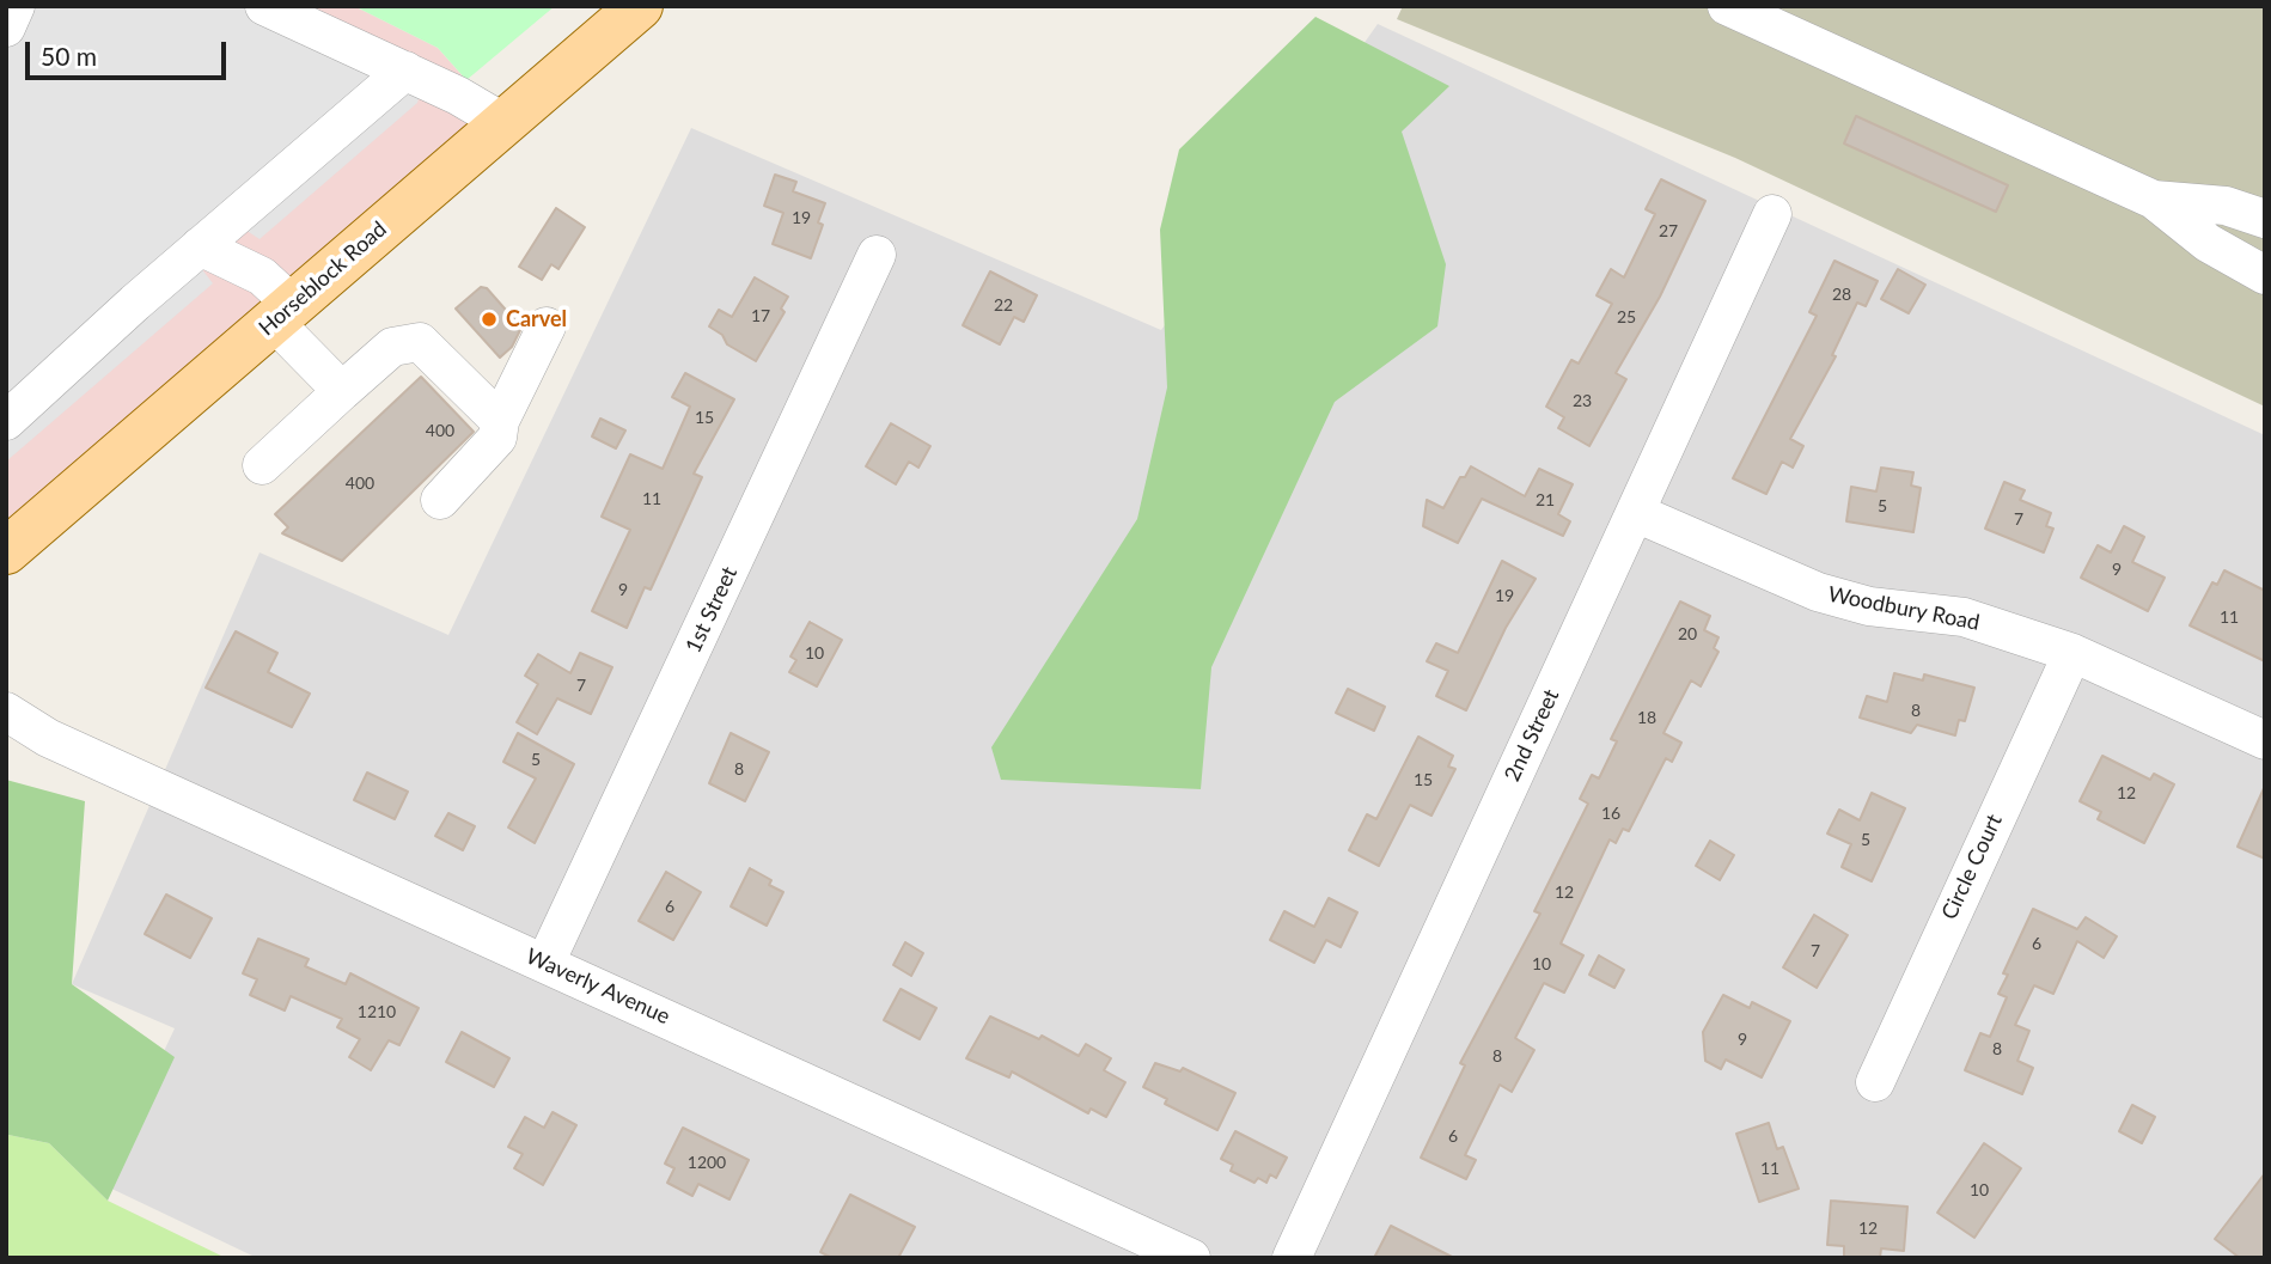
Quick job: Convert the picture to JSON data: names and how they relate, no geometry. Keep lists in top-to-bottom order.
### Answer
{
  "streets": {
    "main road": ["Horseblock Road"],
    "street": [
      "Woodbury Road",
      "1st Street",
      "2nd Street",
      "Circle Court",
      "Waverly Avenue"
    ]
  },
  "crossings": [
    ["Woodbury Road", "2nd Street"],
    ["Woodbury Road", "Circle Court"],
    ["1st Street", "Waverly Avenue"]
  ],
  "places": ["Carvel"],
  "house_numbers": [
    "19",
    "27",
    "28",
    "22",
    "17",
    "25",
    "23",
    "15",
    "400",
    "400",
    "11",
    "21",
    "5",
    "7",
    "9",
    "9",
    "19",
    "11",
    "20",
    "10",
    "7",
    "8",
    "18",
    "5",
    "8",
    "15",
    "12",
    "16",
    "5",
    "12",
    "6",
    "6",
    "7",
    "10",
    "1210",
    "9",
    "8",
    "8",
    "6",
    "1200",
    "11",
    "10",
    "12"
  ],
  "scale_bar": "50 m"
}
